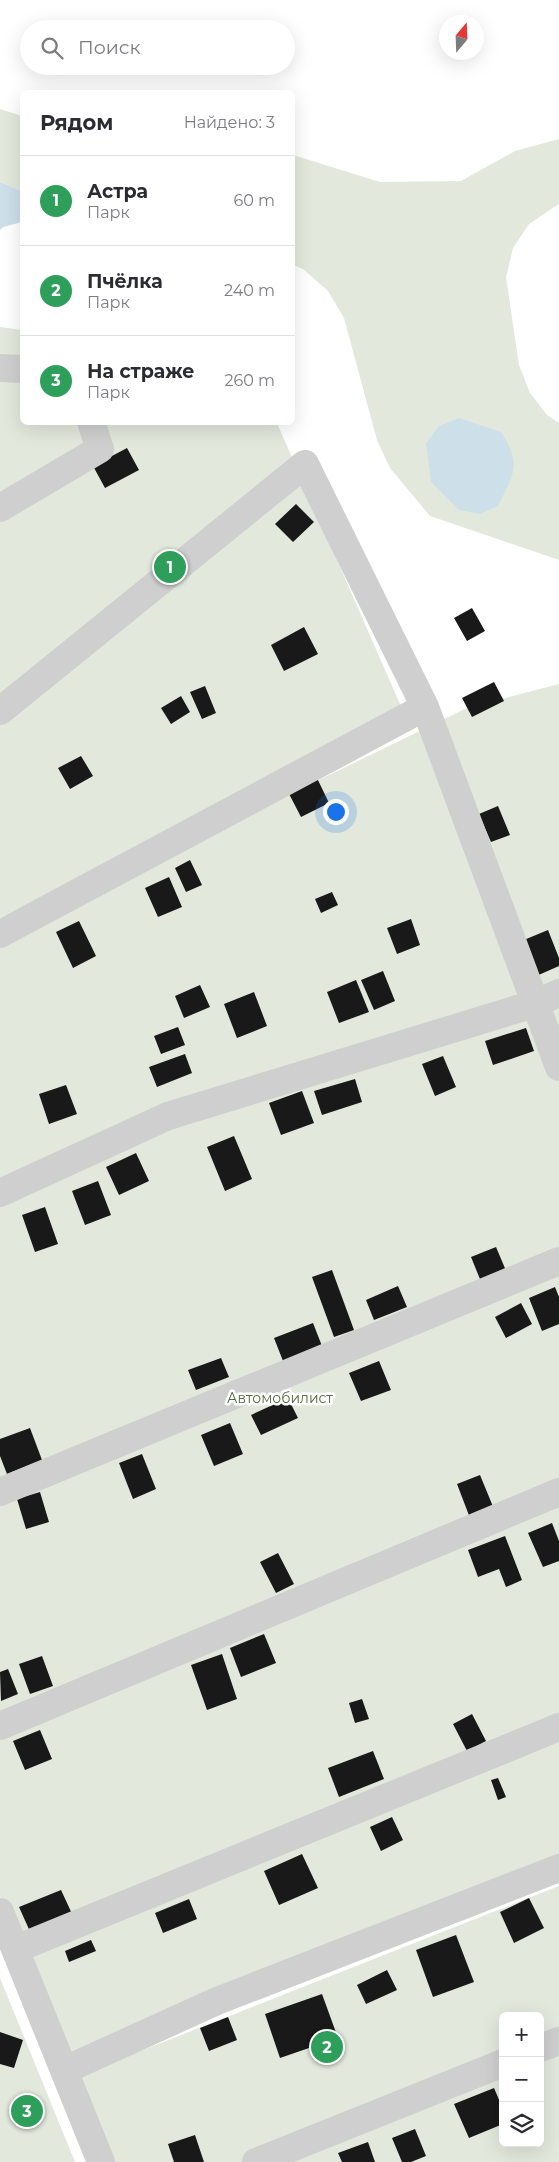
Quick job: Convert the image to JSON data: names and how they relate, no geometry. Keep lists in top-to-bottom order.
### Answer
{
  "parks": ["Автомобилист"],
  "north": "top",
  "page": {
    "search": "Поиск",
    "heading": ["Рядом", "Найдено: 3"],
    "list": [
      {
        "mark": "1",
        "name": "Астра",
        "note": "Парк",
        "value": "60 m"
      },
      {
        "mark": "2",
        "name": "Пчёлка",
        "note": "Парк",
        "value": "240 m"
      },
      {
        "mark": "3",
        "name": "На страже",
        "note": "Парк",
        "value": "260 m"
      }
    ],
    "pins": ["1", "2", "3"],
    "map_buttons": ["+", "−"]
  }
}
